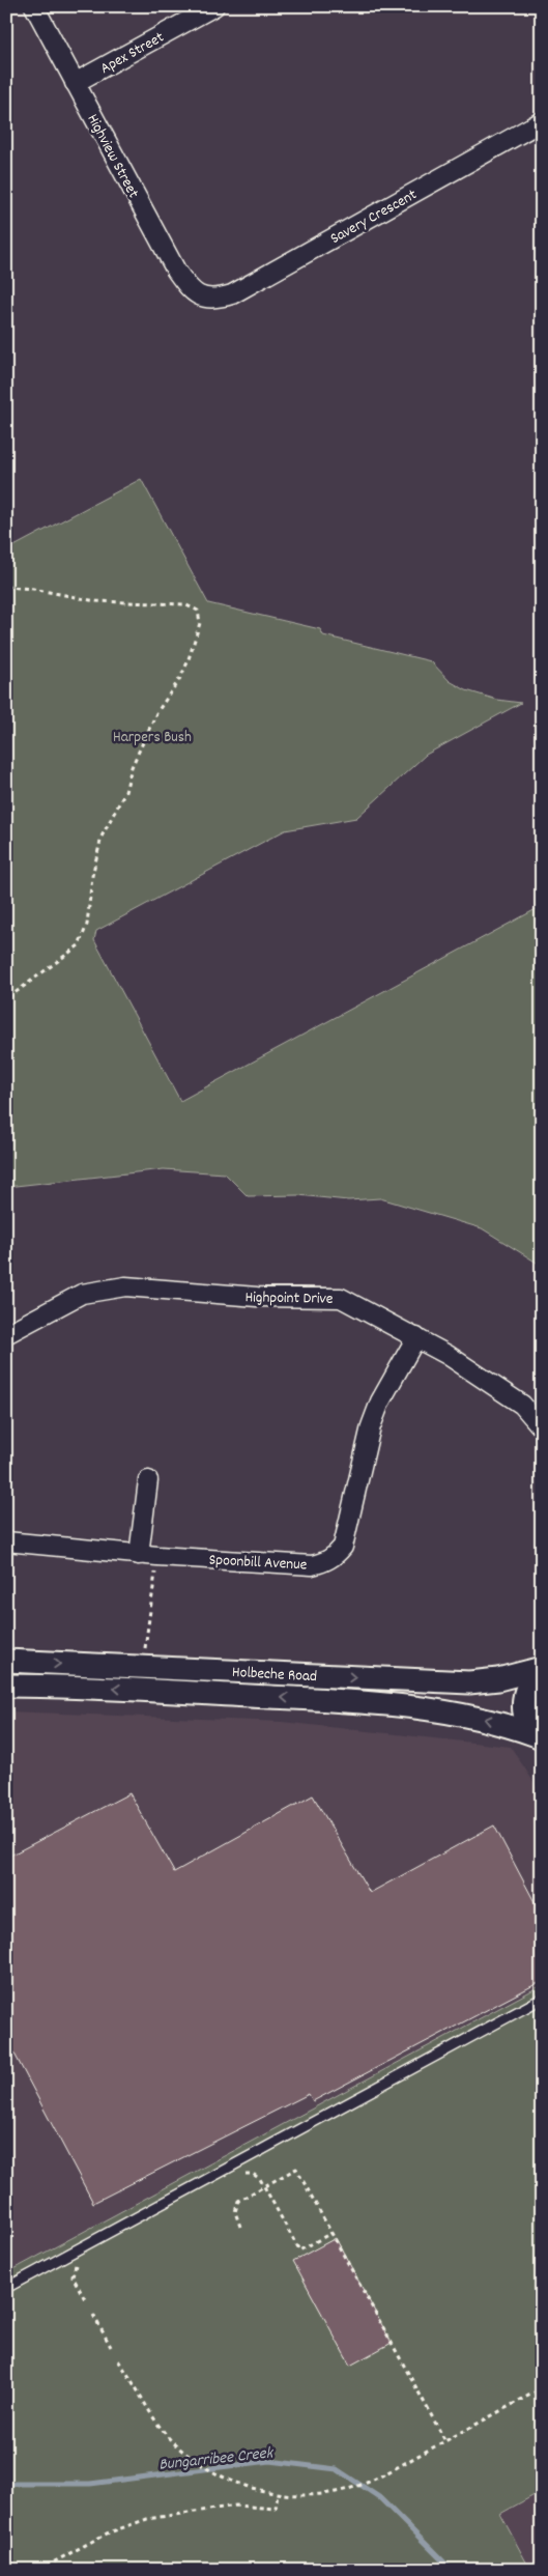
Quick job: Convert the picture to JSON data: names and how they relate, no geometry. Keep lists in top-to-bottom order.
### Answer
{
  "streets": {
    "street": [
      "Apex Street",
      "Highview Street",
      "Savery Crescent",
      "Highpoint Drive",
      "Spoonbill Avenue",
      "Holbeche Road"
    ]
  },
  "crossings": [
    ["Apex Street", "Highview Street"],
    ["Highview Street", "Savery Crescent"],
    ["Highpoint Drive", "Spoonbill Avenue"]
  ],
  "water": ["Bungarribee Creek"],
  "parks": ["Harpers Bush"]
}
